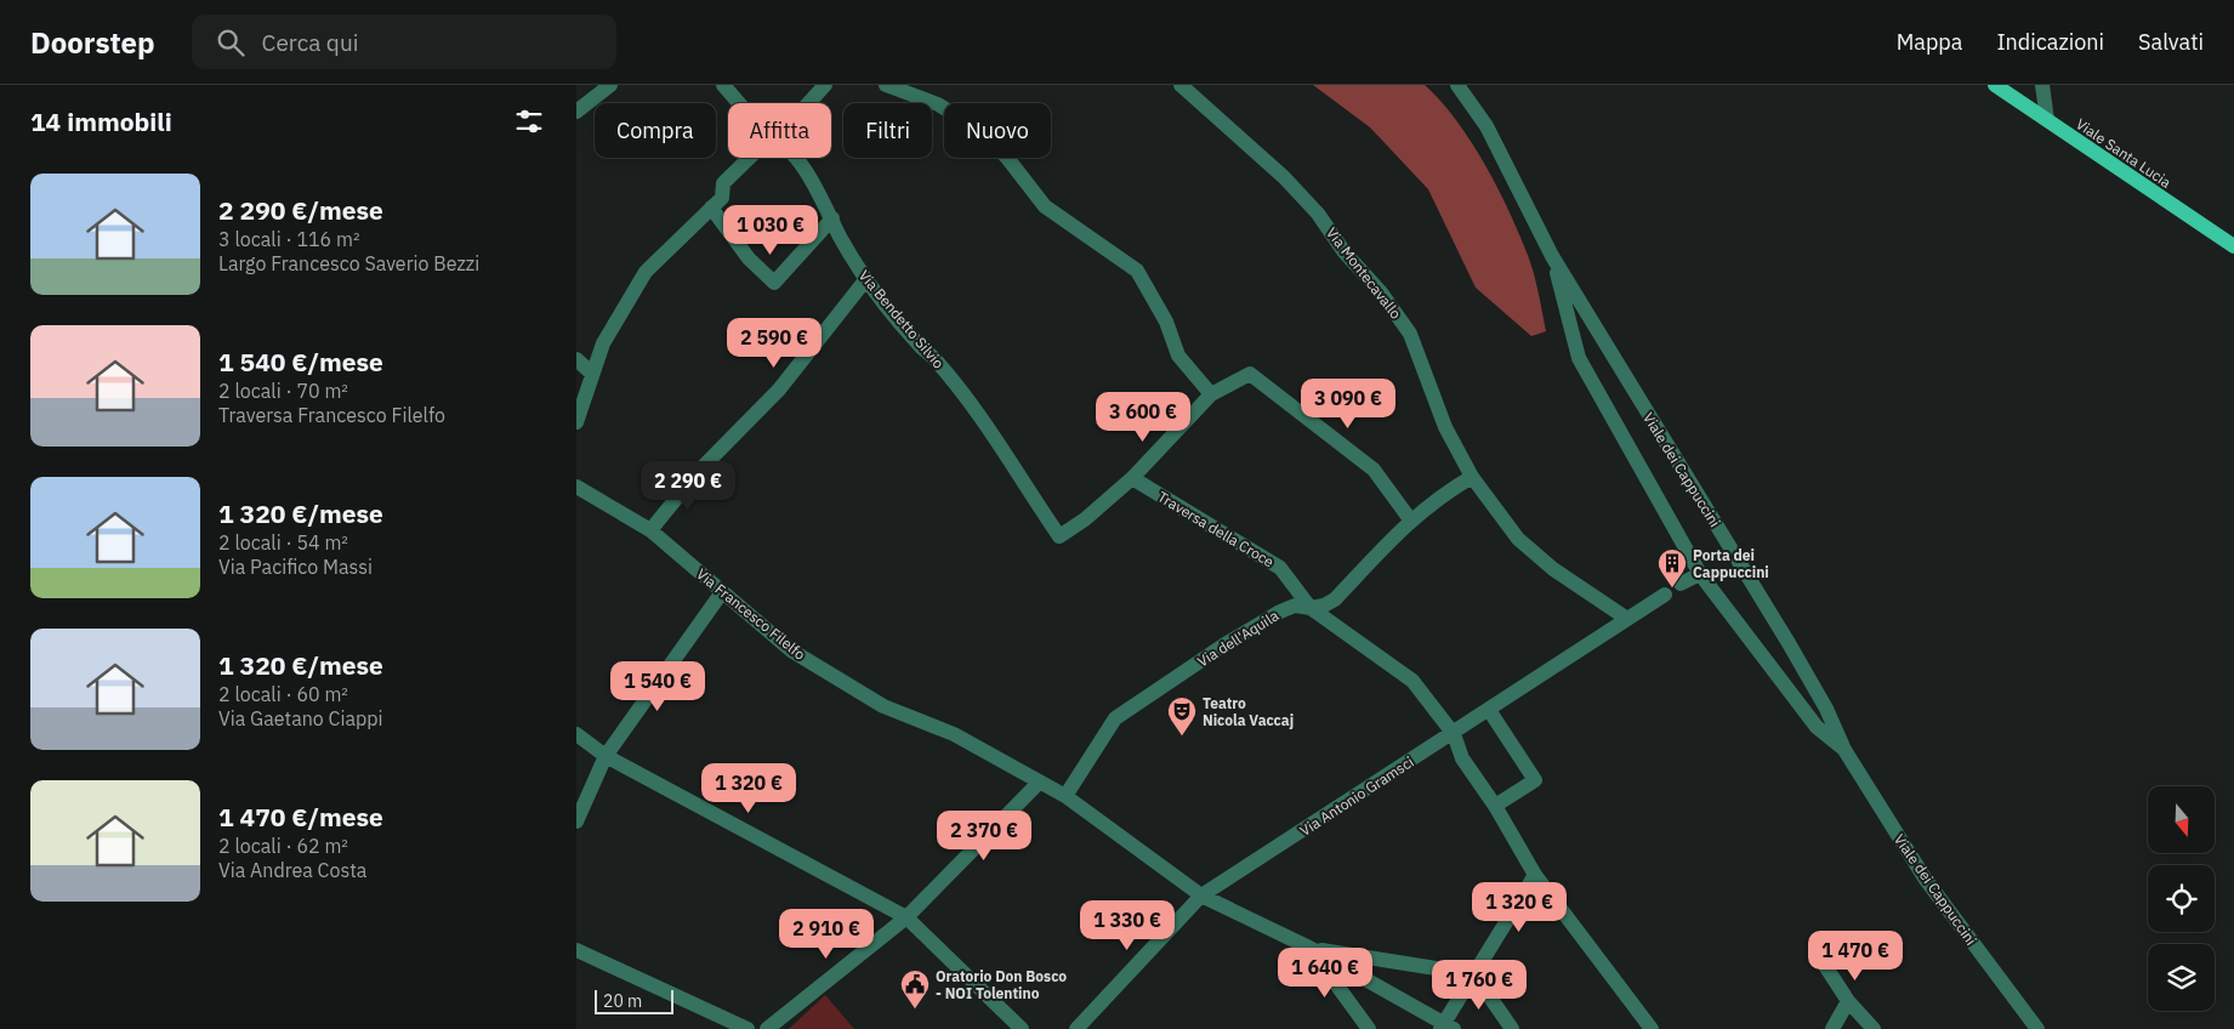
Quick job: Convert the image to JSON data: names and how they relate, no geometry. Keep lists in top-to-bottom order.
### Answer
{
  "streets": {
    "main road": ["Viale Santa Lucia"],
    "street": [
      "Via Montecavallo",
      "Via Bendetto Silvio",
      "Viale dei Cappuccini",
      "Traversa della Croce",
      "Via Francesco Filelfo",
      "Via dell'Aquila",
      "Via Antonio Gramsci"
    ]
  },
  "crossings": [
    ["Via Montecavallo", "Via dell'Aquila"],
    ["Via Montecavallo", "Via Antonio Gramsci"],
    ["Via Bendetto Silvio", "Traversa della Croce"],
    ["Traversa della Croce", "Via dell'Aquila"],
    ["Traversa della Croce", "Via Antonio Gramsci"],
    ["Via Francesco Filelfo", "Via dell'Aquila"],
    ["Via Francesco Filelfo", "Via Antonio Gramsci"]
  ],
  "places": {
    "building": ["Porta dei Cappuccini"],
    "theatre": ["Teatro Nicola Vaccaj"],
    "public building": ["Oratorio Don Bosco - NOI Tolentino"]
  },
  "scale_bar": "20 m",
  "north": "bottom",
  "page": {
    "header": "Doorstep",
    "search": "Cerca qui",
    "nav": ["Mappa", "Indicazioni", "Salvati"],
    "heading": "14 immobili",
    "chip": [
      "Compra",
      "Affitta",
      "Filtri",
      "Nuovo"
    ],
    "list": [
      {
        "name": "2 290 €/mese",
        "note": "3 locali · 116 m² · Largo Francesco Saverio Bezzi"
      },
      {
        "name": "1 540 €/mese",
        "note": "2 locali · 70 m² · Traversa Francesco Filelfo"
      },
      {
        "name": "1 320 €/mese",
        "note": "2 locali · 54 m² · Via Pacifico Massi"
      },
      {
        "name": "1 320 €/mese",
        "note": "2 locali · 60 m² · Via Gaetano Ciappi"
      },
      {
        "name": "1 470 €/mese",
        "note": "2 locali · 62 m² · Via Andrea Costa"
      }
    ],
    "price": [
      "1 030 €",
      "2 590 €",
      "3 090 €",
      "3 600 €",
      "2 290 €",
      "1 540 €",
      "1 320 €",
      "2 370 €",
      "1 320 €",
      "1 330 €",
      "2 910 €",
      "1 470 €",
      "1 640 €",
      "1 760 €"
    ],
    "scale": "20 m"
  }
}
